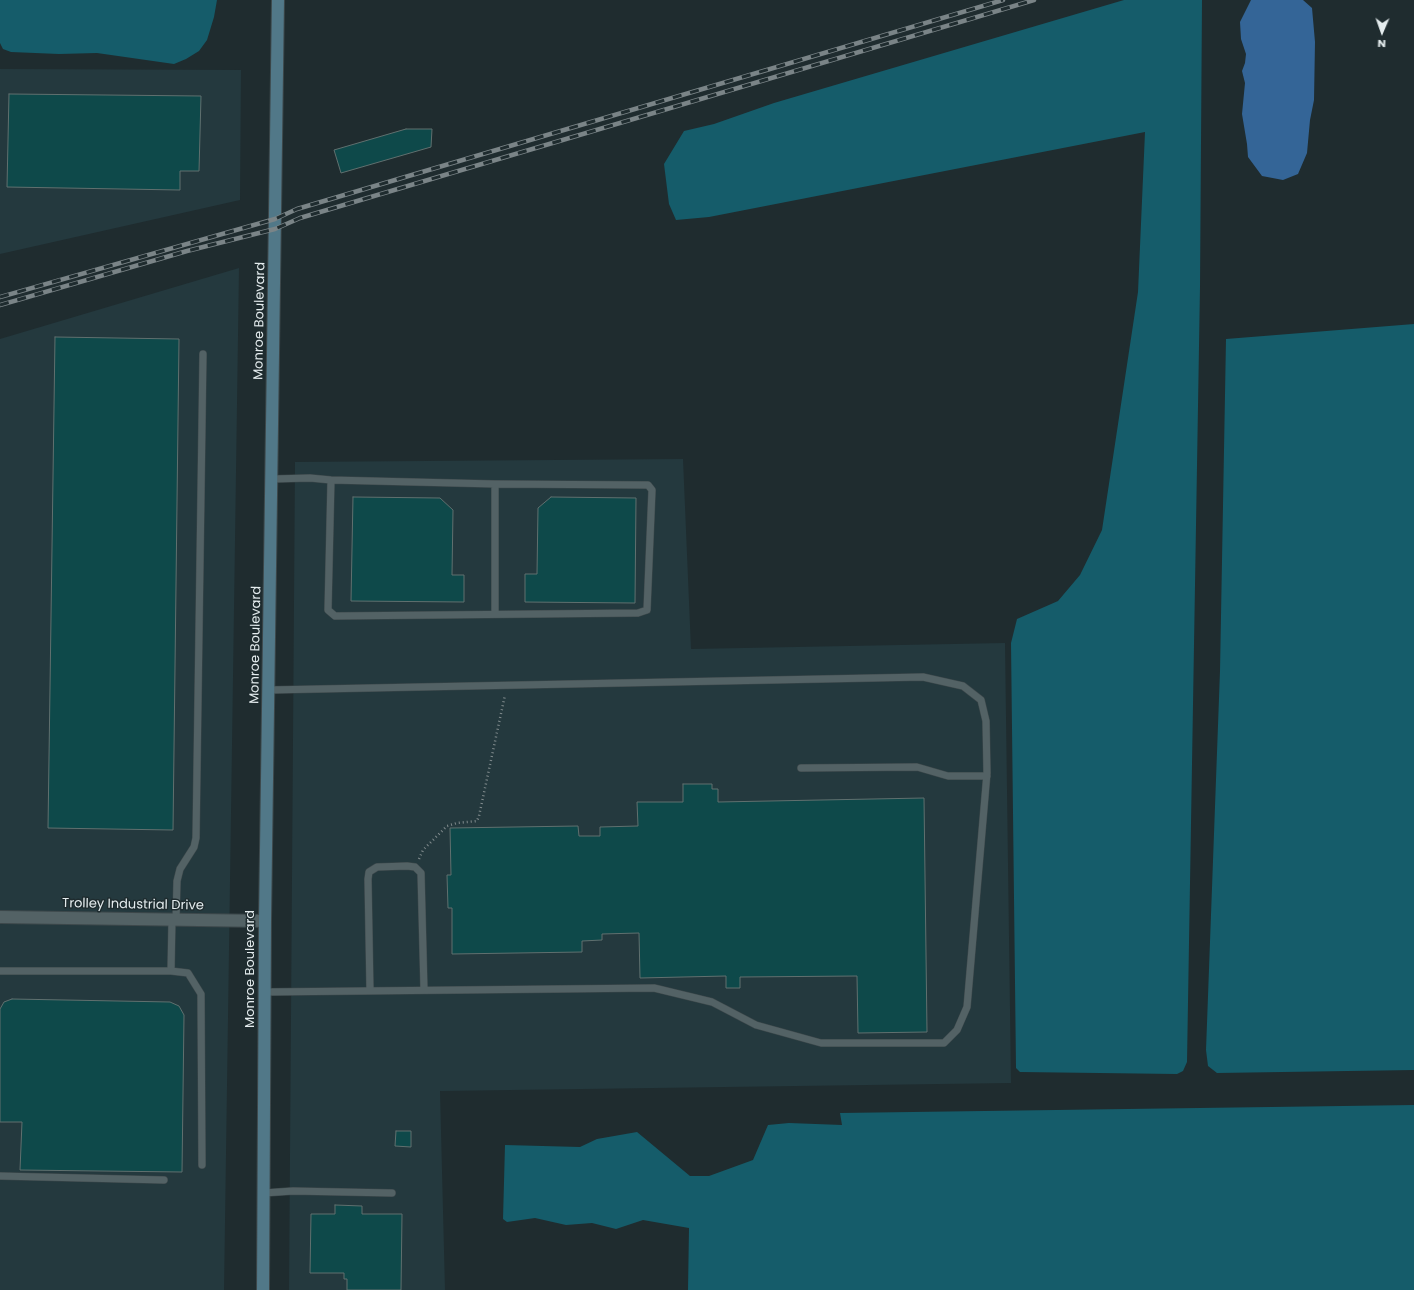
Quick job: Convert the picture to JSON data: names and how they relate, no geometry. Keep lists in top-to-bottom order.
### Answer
{
  "streets": {
    "street": ["Monroe Boulevard", "Trolley Industrial Drive"]
  },
  "crossings": [
    ["Monroe Boulevard", "Trolley Industrial Drive"]
  ],
  "north": "bottom"
}
